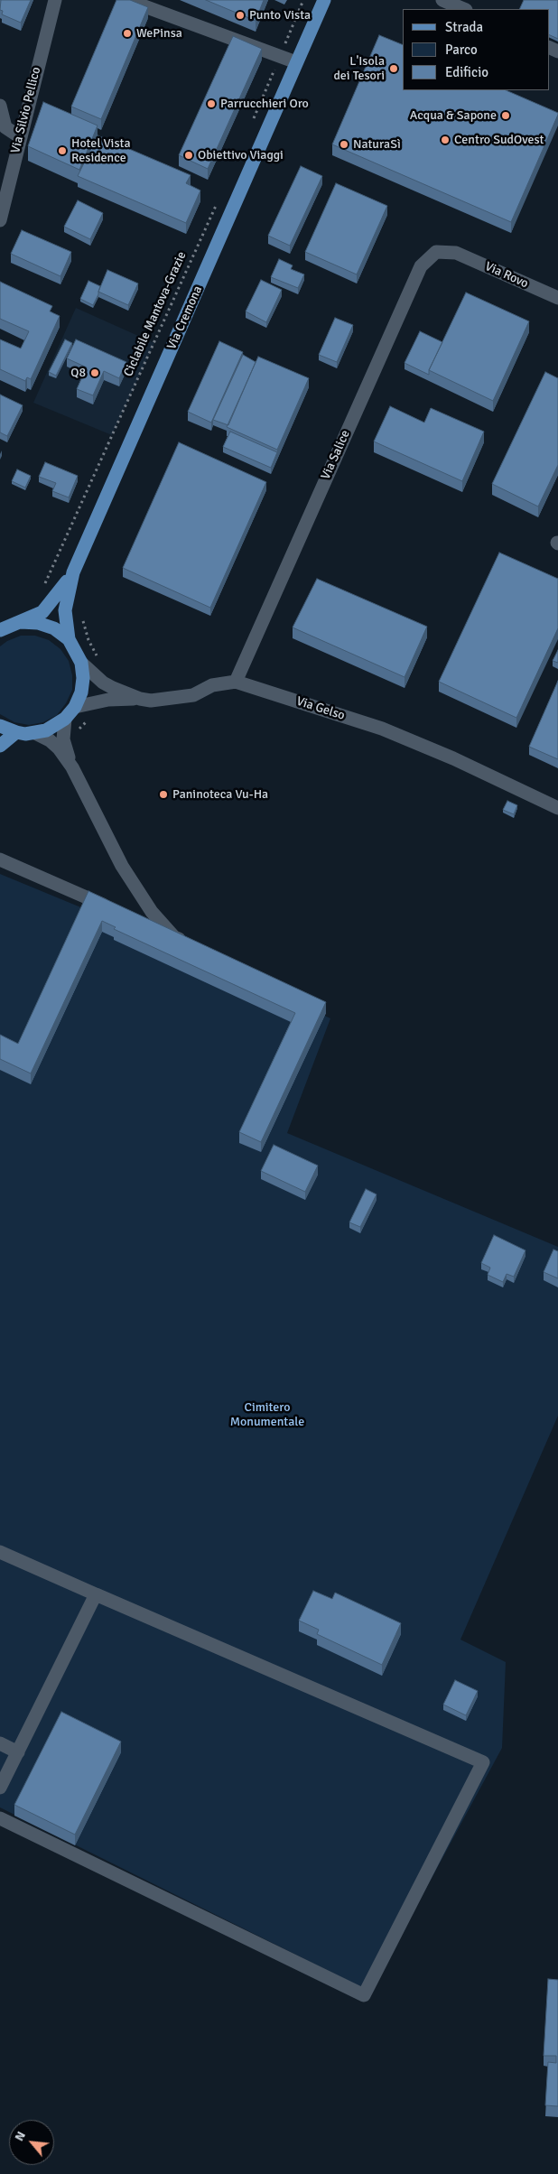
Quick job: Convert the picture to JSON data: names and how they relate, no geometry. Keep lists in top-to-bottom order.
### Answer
{
  "streets": {
    "main road": ["Via Cremona"],
    "street": [
      "Via Silvio Pellico",
      "Via Rovo",
      "Via Salice",
      "Via Gelso"
    ],
    "path": ["Ciclabile Mantova-Grazie"]
  },
  "crossings": [
    ["Via Rovo", "Via Salice"],
    ["Via Cremona", "Via Gelso"],
    ["Via Salice", "Via Gelso"]
  ],
  "parks": ["Cimitero Monumentale"],
  "places": [
    "Punto Vista",
    "WePinsa",
    "L'Isola dei Tesori",
    "Parrucchieri Oro",
    "Acqua & Sapone",
    "Centro SudOvest",
    "NaturaSì",
    "Hotel Vista Residence",
    "Obiettivo Viaggi",
    "Q8",
    "Paninoteca Vu-Ha"
  ],
  "legend": ["Strada", "Parco", "Edificio"],
  "north": "top left"
}
